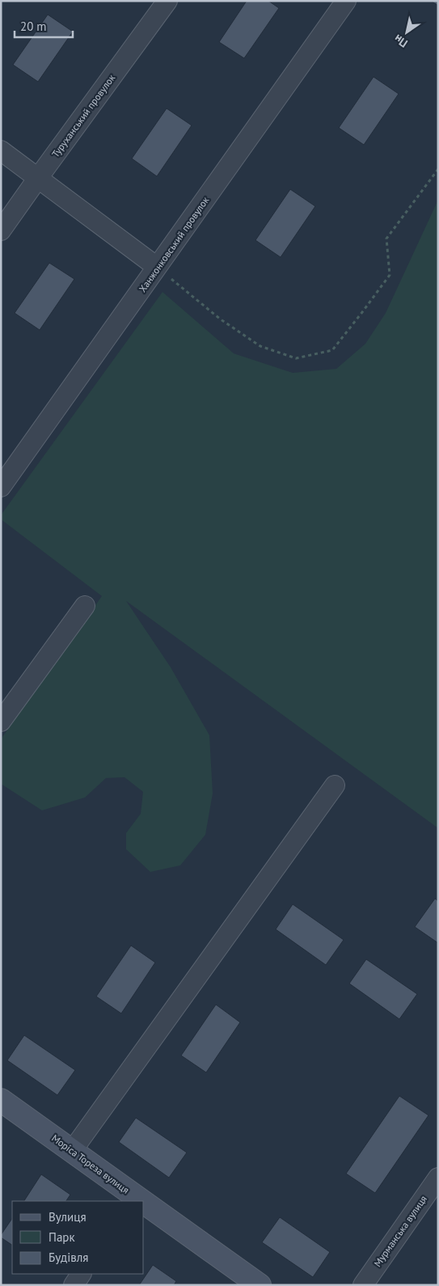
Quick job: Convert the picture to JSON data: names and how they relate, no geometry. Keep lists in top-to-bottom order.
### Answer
{
  "streets": {
    "street": [
      "Туруханський провулок",
      "Ханжонковський провулок",
      "Моріса Тореза вулиця",
      "Мурманська вулиця"
    ]
  },
  "legend": ["Вулиця", "Парк", "Будівля"],
  "scale_bar": "20 m",
  "north": "bottom left"
}
